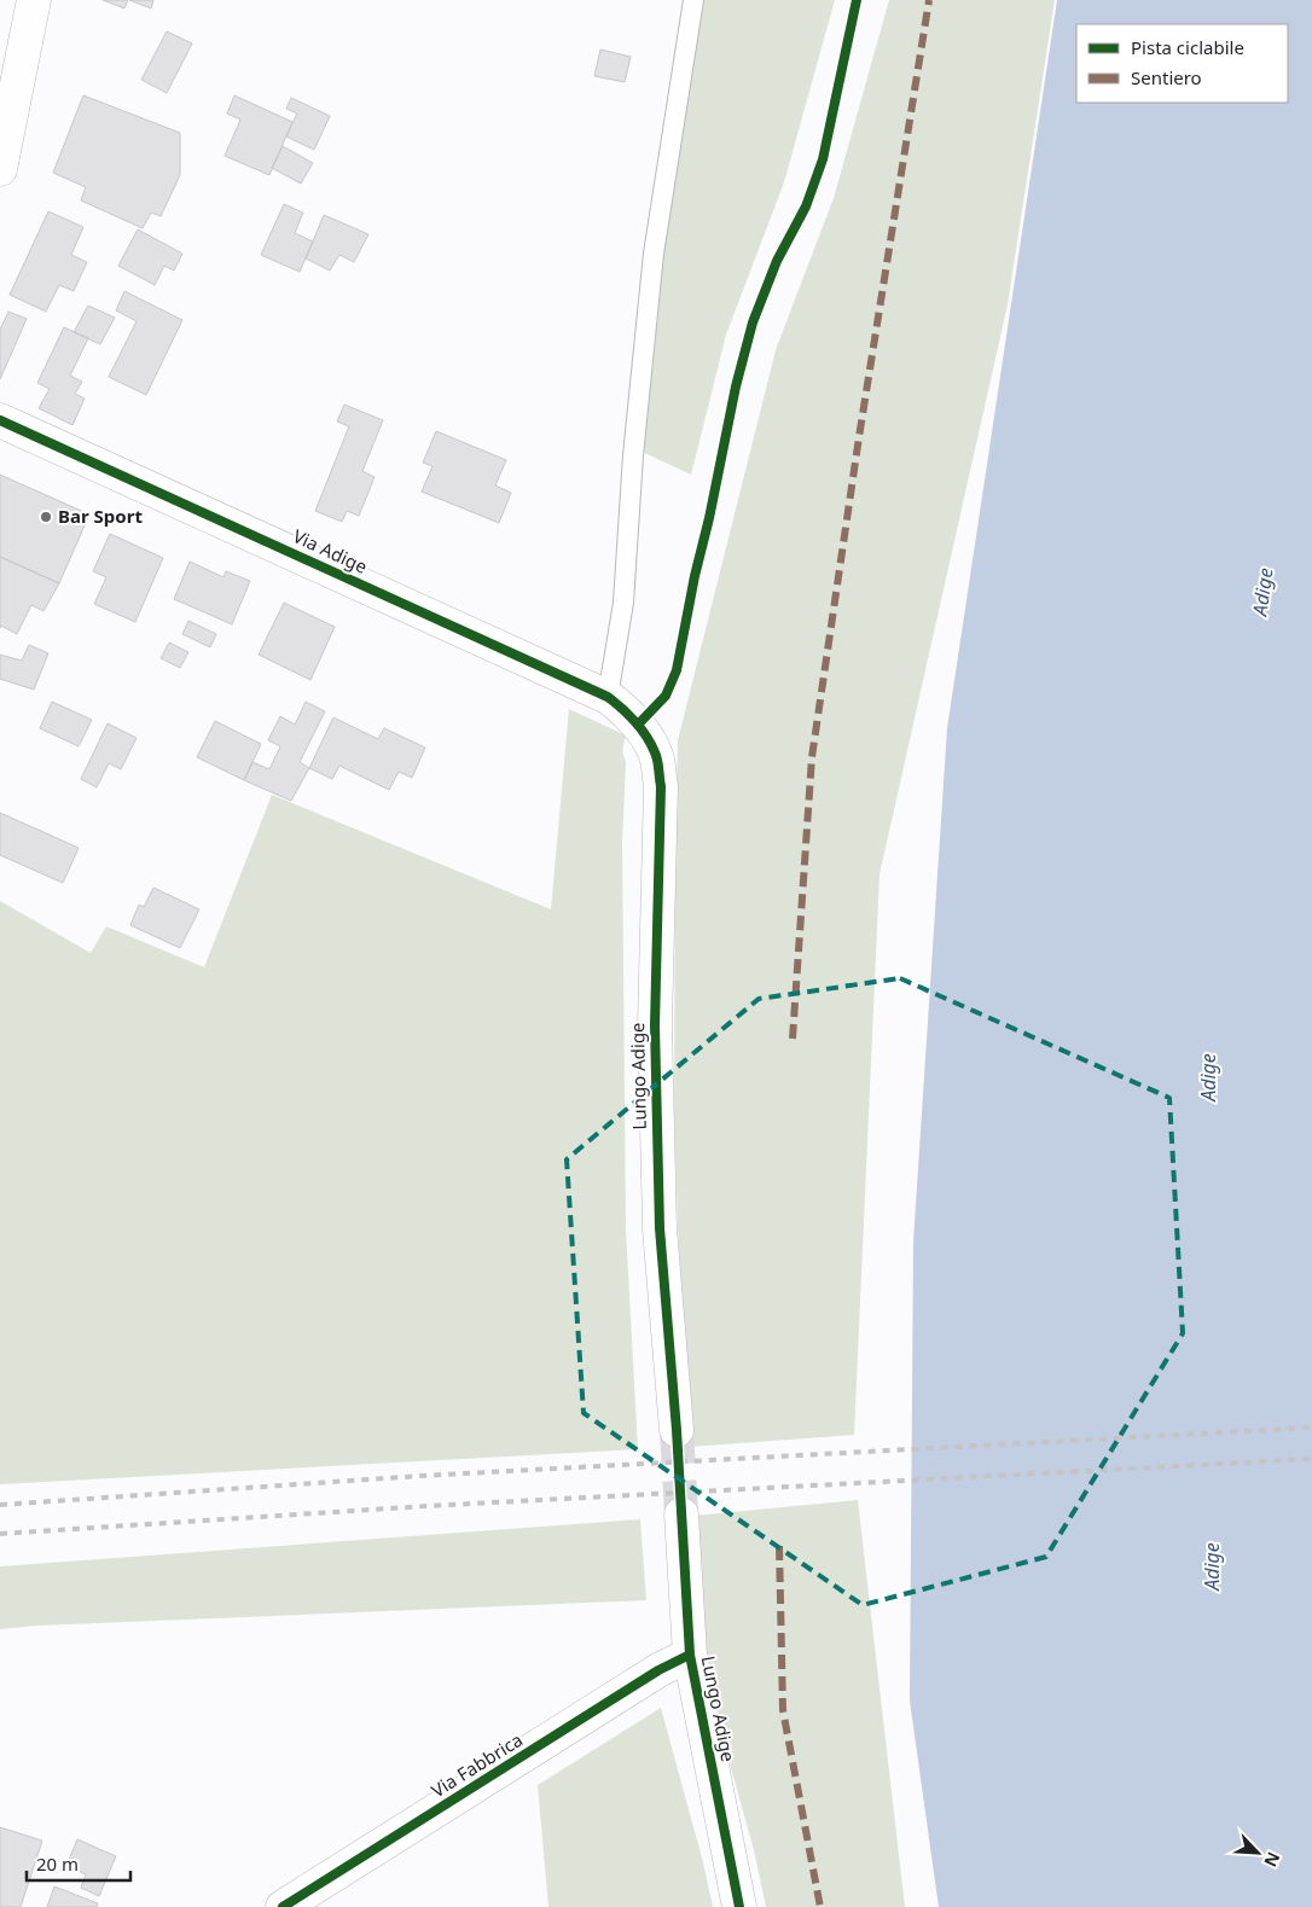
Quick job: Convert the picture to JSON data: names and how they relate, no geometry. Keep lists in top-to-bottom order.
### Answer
{
  "streets": {
    "street": ["Via Adige", "Lungo Adige", "Via Fabbrica"]
  },
  "crossings": [
    ["Via Adige", "Lungo Adige"],
    ["Lungo Adige", "Via Fabbrica"]
  ],
  "water": ["Adige"],
  "places": ["Bar Sport"],
  "legend": ["Pista ciclabile", "Sentiero"],
  "scale_bar": "20 m",
  "north": "bottom right"
}
